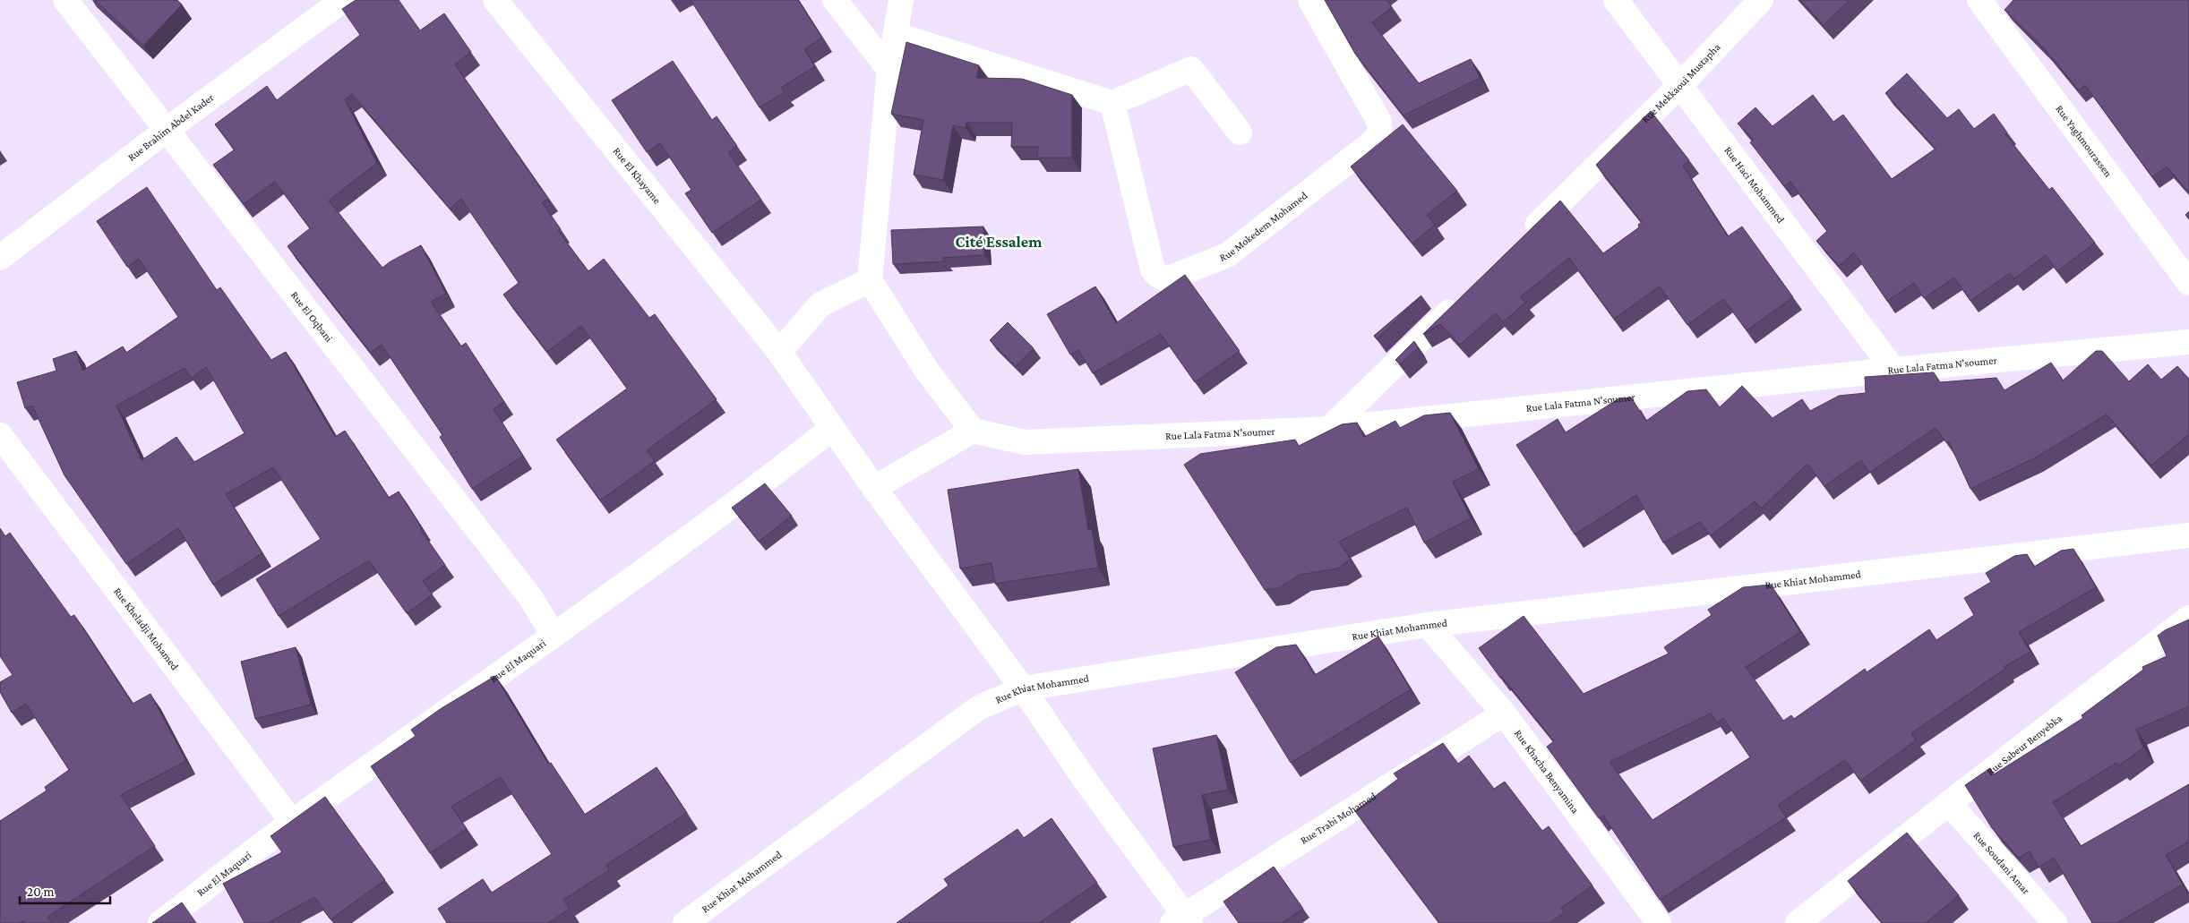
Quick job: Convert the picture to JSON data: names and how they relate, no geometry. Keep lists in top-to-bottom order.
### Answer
{
  "streets": {
    "street": [
      "Rue Mekkaoui Mustapha",
      "Rue Brahim Abdel Kader",
      "Rue Yaghmourassen",
      "Rue El Khayame",
      "Rue Haci Mohammed",
      "Rue Mokedem Mohamed",
      "Rue El Oqbani",
      "Rue Lala Fatma N'soumer",
      "Rue Khiat Mohammed",
      "Rue Kheladji Mohamed",
      "Rue El Maquari",
      "Rue Sabeur Benyebka",
      "Rue Khacha Benyamina",
      "Rue Trabi Mohamed",
      "Rue Soudani Amar"
    ]
  },
  "crossings": [
    ["Rue Mekkaoui Mustapha", "Rue Haci Mohammed"],
    ["Rue Brahim Abdel Kader", "Rue El Oqbani"],
    ["Rue El Khayame", "Rue Khiat Mohammed"],
    ["Rue El Khayame", "Rue El Maquari"],
    ["Rue El Khayame", "Rue Trabi Mohamed"],
    ["Rue Haci Mohammed", "Rue Lala Fatma N'soumer"],
    ["Rue El Oqbani", "Rue El Maquari"],
    ["Rue Khiat Mohammed", "Rue Khacha Benyamina"],
    ["Rue Kheladji Mohamed", "Rue El Maquari"],
    ["Rue Sabeur Benyebka", "Rue Soudani Amar"],
    ["Rue Khacha Benyamina", "Rue Trabi Mohamed"]
  ],
  "districts": ["Cité Essalem"],
  "scale_bar": "20 m"
}
